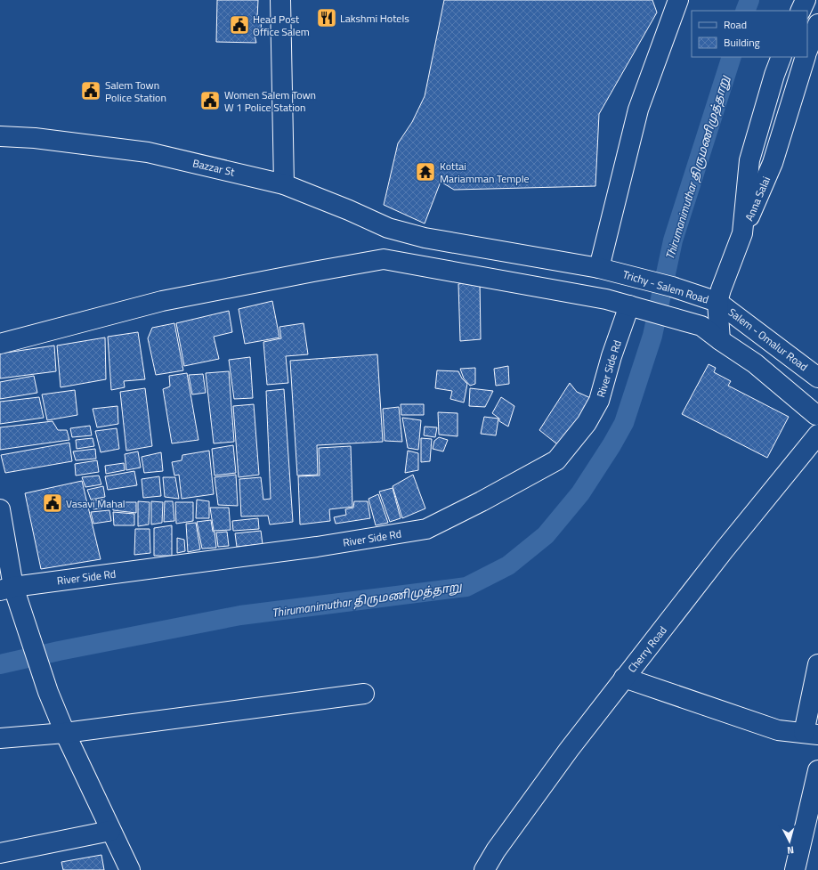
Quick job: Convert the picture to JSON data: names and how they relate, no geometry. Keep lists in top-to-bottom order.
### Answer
{
  "streets": {
    "main road": [
      "Bazzar St",
      "Anna Salai",
      "Trichy - Salem Road",
      "Salem - Omalur Road",
      "River Side Rd",
      "Cherry Road"
    ]
  },
  "crossings": [
    ["Bazzar St", "Trichy - Salem Road"],
    ["Trichy - Salem Road", "Salem - Omalur Road"]
  ],
  "water": ["Thirumanimuthar திருமணிமுத்தாறு"],
  "places": {
    "restaurant": ["Lakshmi Hotels"],
    "public building": [
      "Head Post Office Salem",
      "Salem Town Police Station",
      "Women Salem Town W 1 Police Station",
      "Vasavi Mahal"
    ],
    "temple": ["Kottai Mariamman Temple"]
  },
  "legend": ["Road", "Building"],
  "north": "bottom"
}
